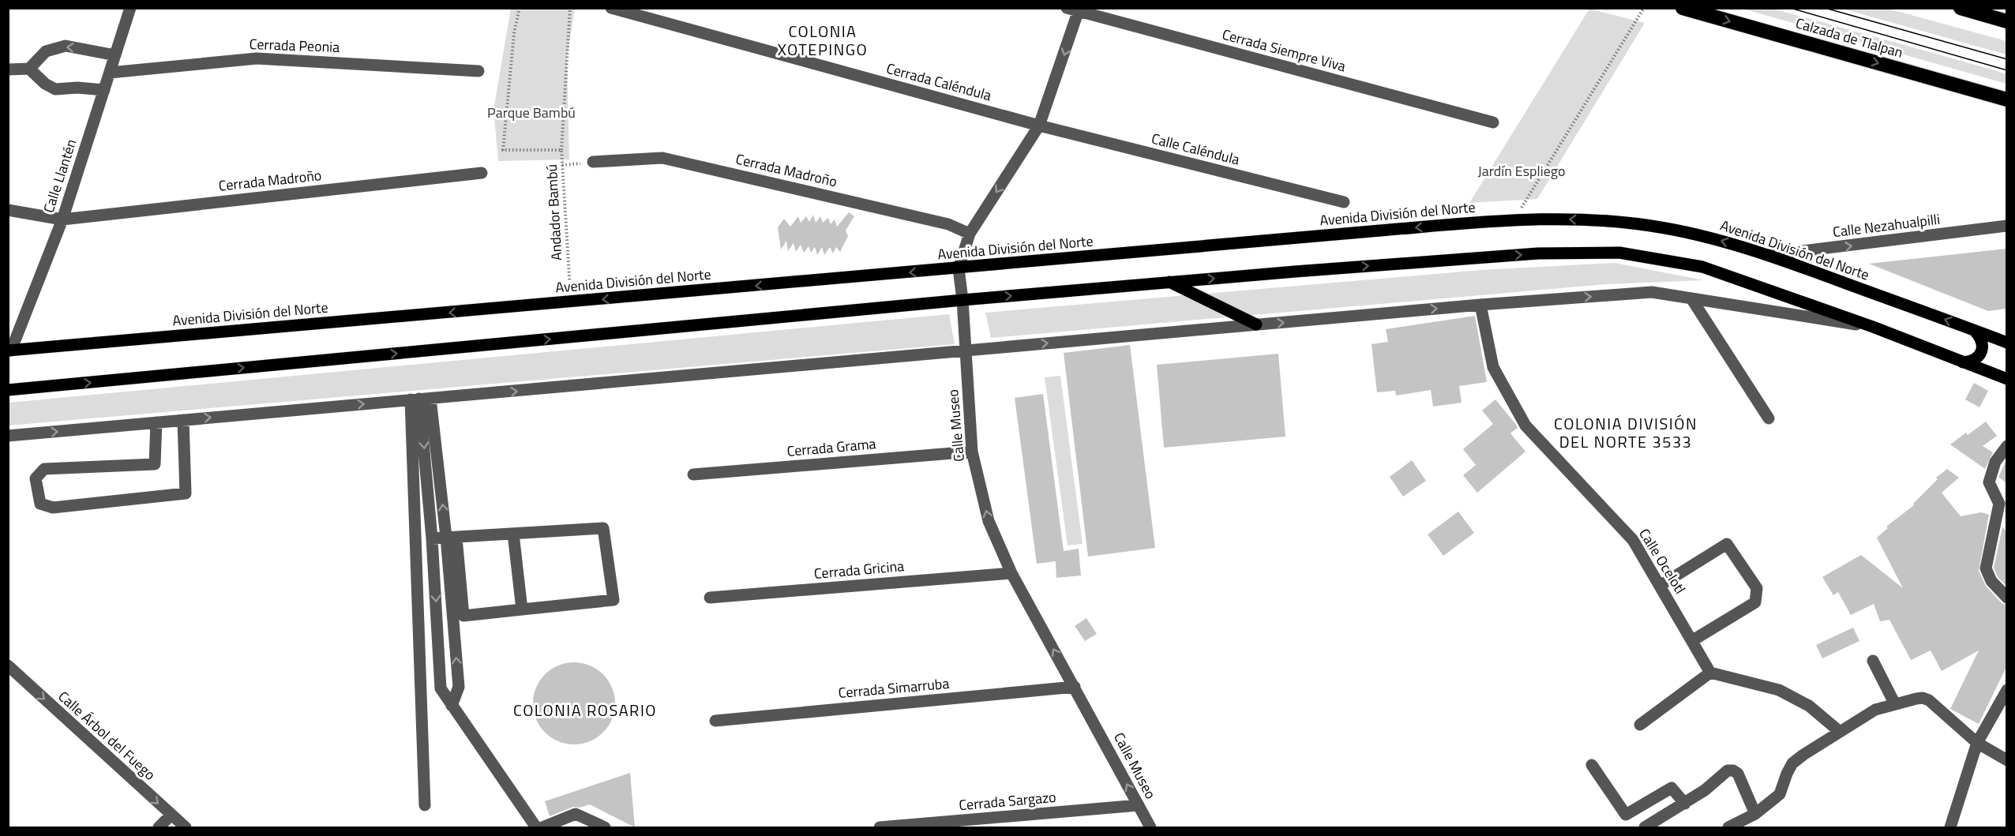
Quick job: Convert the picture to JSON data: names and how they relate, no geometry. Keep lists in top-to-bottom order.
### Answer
{
  "streets": {
    "highway": ["Calzada de Tlalpan"],
    "main road": ["Avenida División del Norte"],
    "street": [
      "Cerrada Peonia",
      "Cerrada Siempre Viva",
      "Cerrada Caléndula",
      "Calle Caléndula",
      "Cerrada Madroño",
      "Calle Llantén",
      "Calle Nezahualpilli",
      "Calle Museo",
      "Cerrada Grama",
      "Calle Ocelotl",
      "Cerrada Gricina",
      "Cerrada Simarruba",
      "Calle Árbol del Fuego",
      "Cerrada Sargazo"
    ],
    "path": ["Andador Bambú"]
  },
  "crossings": [
    ["Cerrada Peonia", "Calle Llantén"],
    ["Cerrada Siempre Viva", "Calle Museo"],
    ["Cerrada Caléndula", "Calle Caléndula"],
    ["Cerrada Caléndula", "Calle Museo"],
    ["Calle Caléndula", "Calle Museo"],
    ["Cerrada Madroño", "Calle Llantén"],
    ["Cerrada Madroño", "Calle Museo"],
    ["Calle Llantén", "Avenida División del Norte"],
    ["Andador Bambú", "Avenida División del Norte"],
    ["Avenida División del Norte", "Calle Nezahualpilli"],
    ["Avenida División del Norte", "Calle Museo"],
    ["Calle Museo", "Cerrada Grama"],
    ["Calle Museo", "Cerrada Gricina"],
    ["Calle Museo", "Cerrada Simarruba"],
    ["Calle Museo", "Cerrada Sargazo"]
  ],
  "one_way": ["Calzada de Tlalpan", "Calle Árbol del Fuego"],
  "districts": ["COLONIA XOTEPINGO", "COLONIA DIVISIÓN DEL NORTE 3533", "COLONIA ROSARIO"],
  "parks": ["Parque Bambú", "Jardín Espliego"]
}
